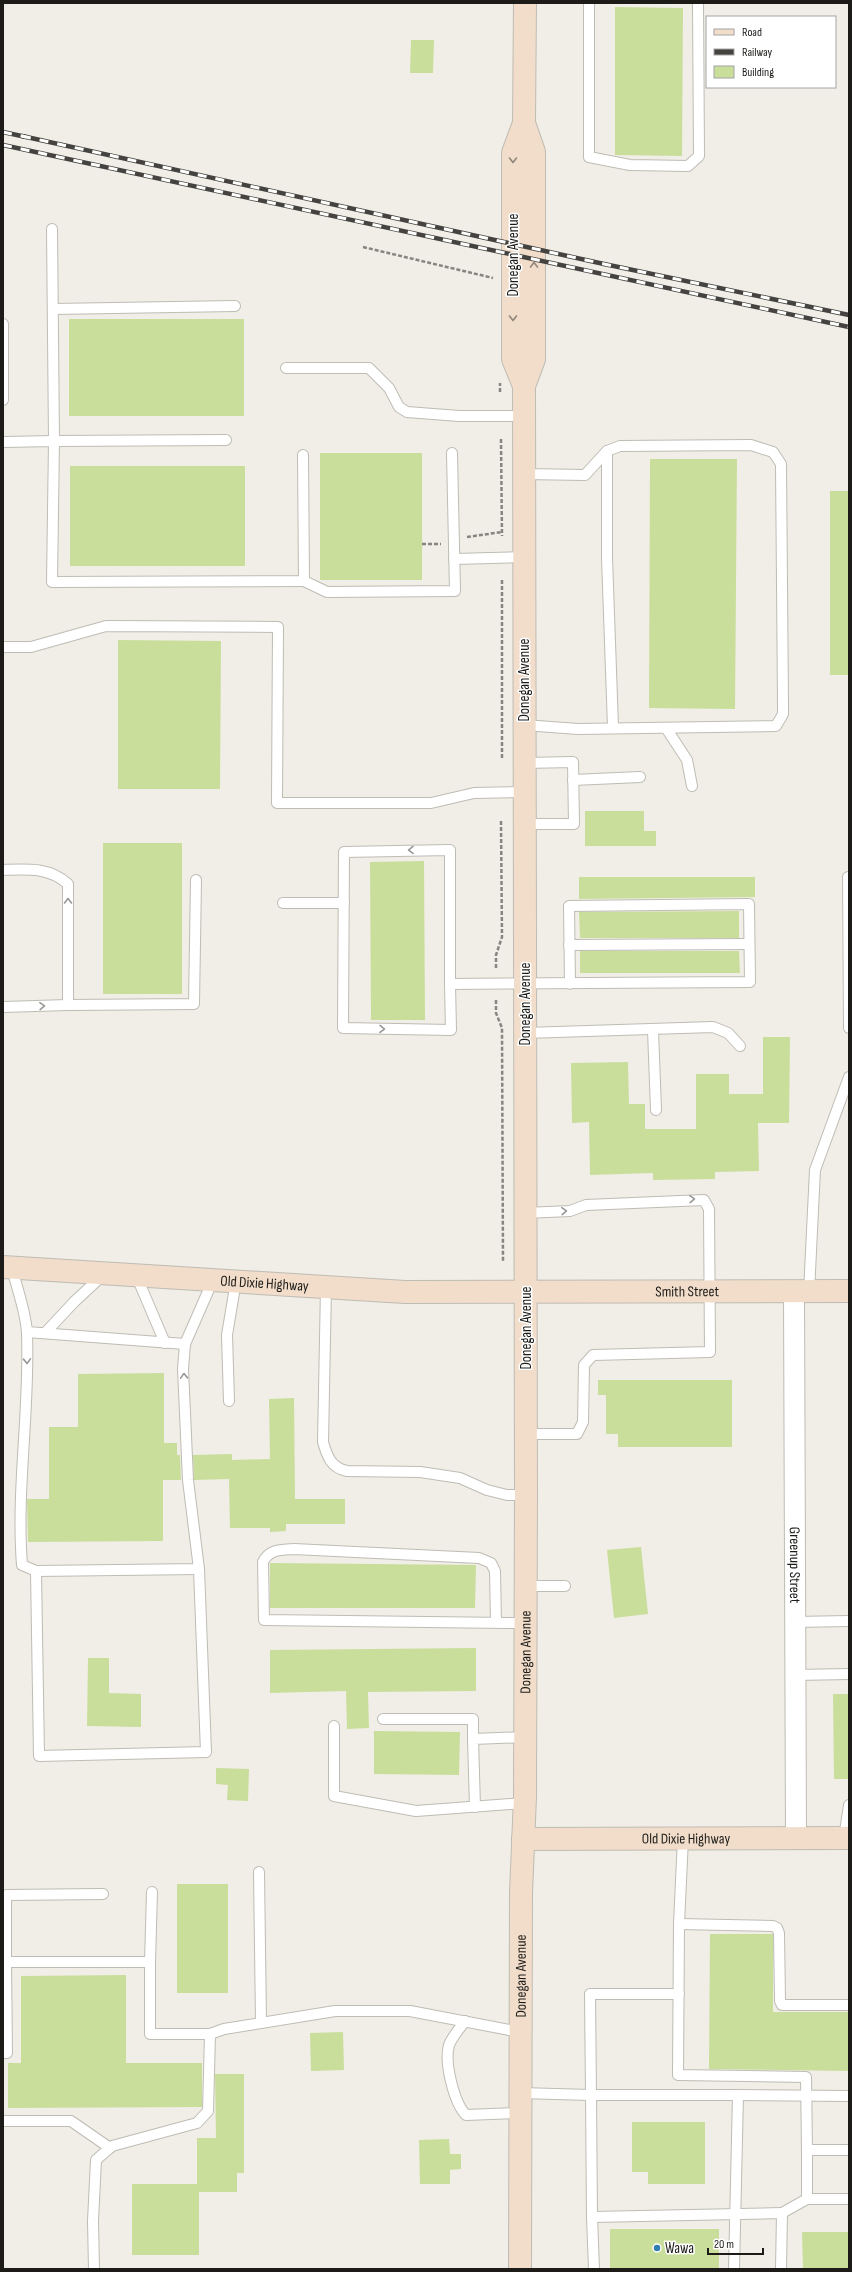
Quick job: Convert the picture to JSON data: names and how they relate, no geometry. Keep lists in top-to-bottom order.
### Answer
{
  "streets": {
    "street": [
      "Donegan Avenue",
      "Old Dixie Highway",
      "Smith Street",
      "Greenup Street"
    ]
  },
  "crossings": [
    ["Donegan Avenue", "Old Dixie Highway"],
    ["Donegan Avenue", "Smith Street"],
    ["Old Dixie Highway", "Smith Street"],
    ["Old Dixie Highway", "Greenup Street"],
    ["Smith Street", "Greenup Street"]
  ],
  "places": ["Wawa"],
  "legend": ["Road", "Railway", "Building"],
  "scale_bar": "20 m"
}
